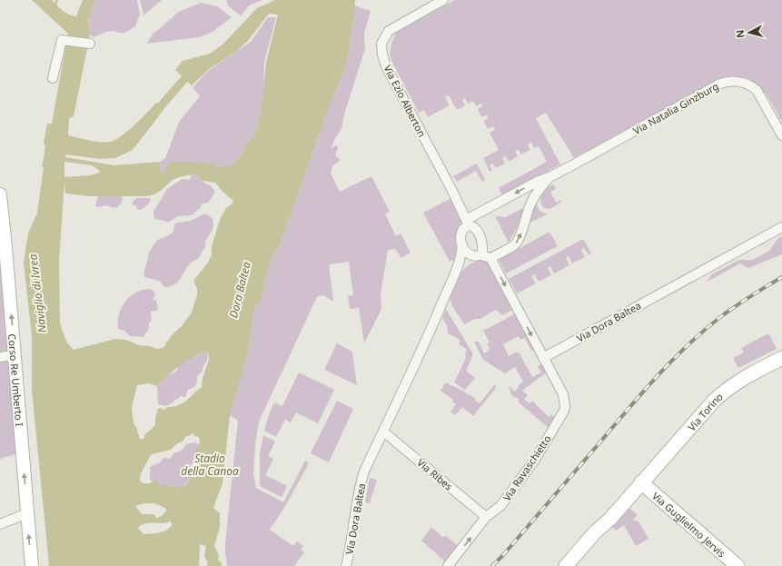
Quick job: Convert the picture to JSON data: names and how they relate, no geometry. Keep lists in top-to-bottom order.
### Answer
{
  "streets": {
    "main road": ["Corso Re Umberto I", "Via Torino", "Via Guglielmo Jervis"],
    "street": [
      "Via Ezio Alberton",
      "Via Natalia Ginzburg",
      "Via Dora Baltea",
      "Via Ravaschietto",
      "Via Ribes"
    ]
  },
  "crossings": [
    ["Via Ezio Alberton", "Via Natalia Ginzburg"],
    ["Via Ezio Alberton", "Via Dora Baltea"],
    ["Via Natalia Ginzburg", "Via Dora Baltea"],
    ["Via Dora Baltea", "Via Ravaschietto"],
    ["Via Dora Baltea", "Via Ribes"],
    ["Via Torino", "Via Guglielmo Jervis"],
    ["Via Ravaschietto", "Via Ribes"]
  ],
  "one_way": ["Corso Re Umberto I"],
  "water": ["Dora Baltea", "Naviglio di Ivrea", "Stadio della Canoa"],
  "north": "left"
}
